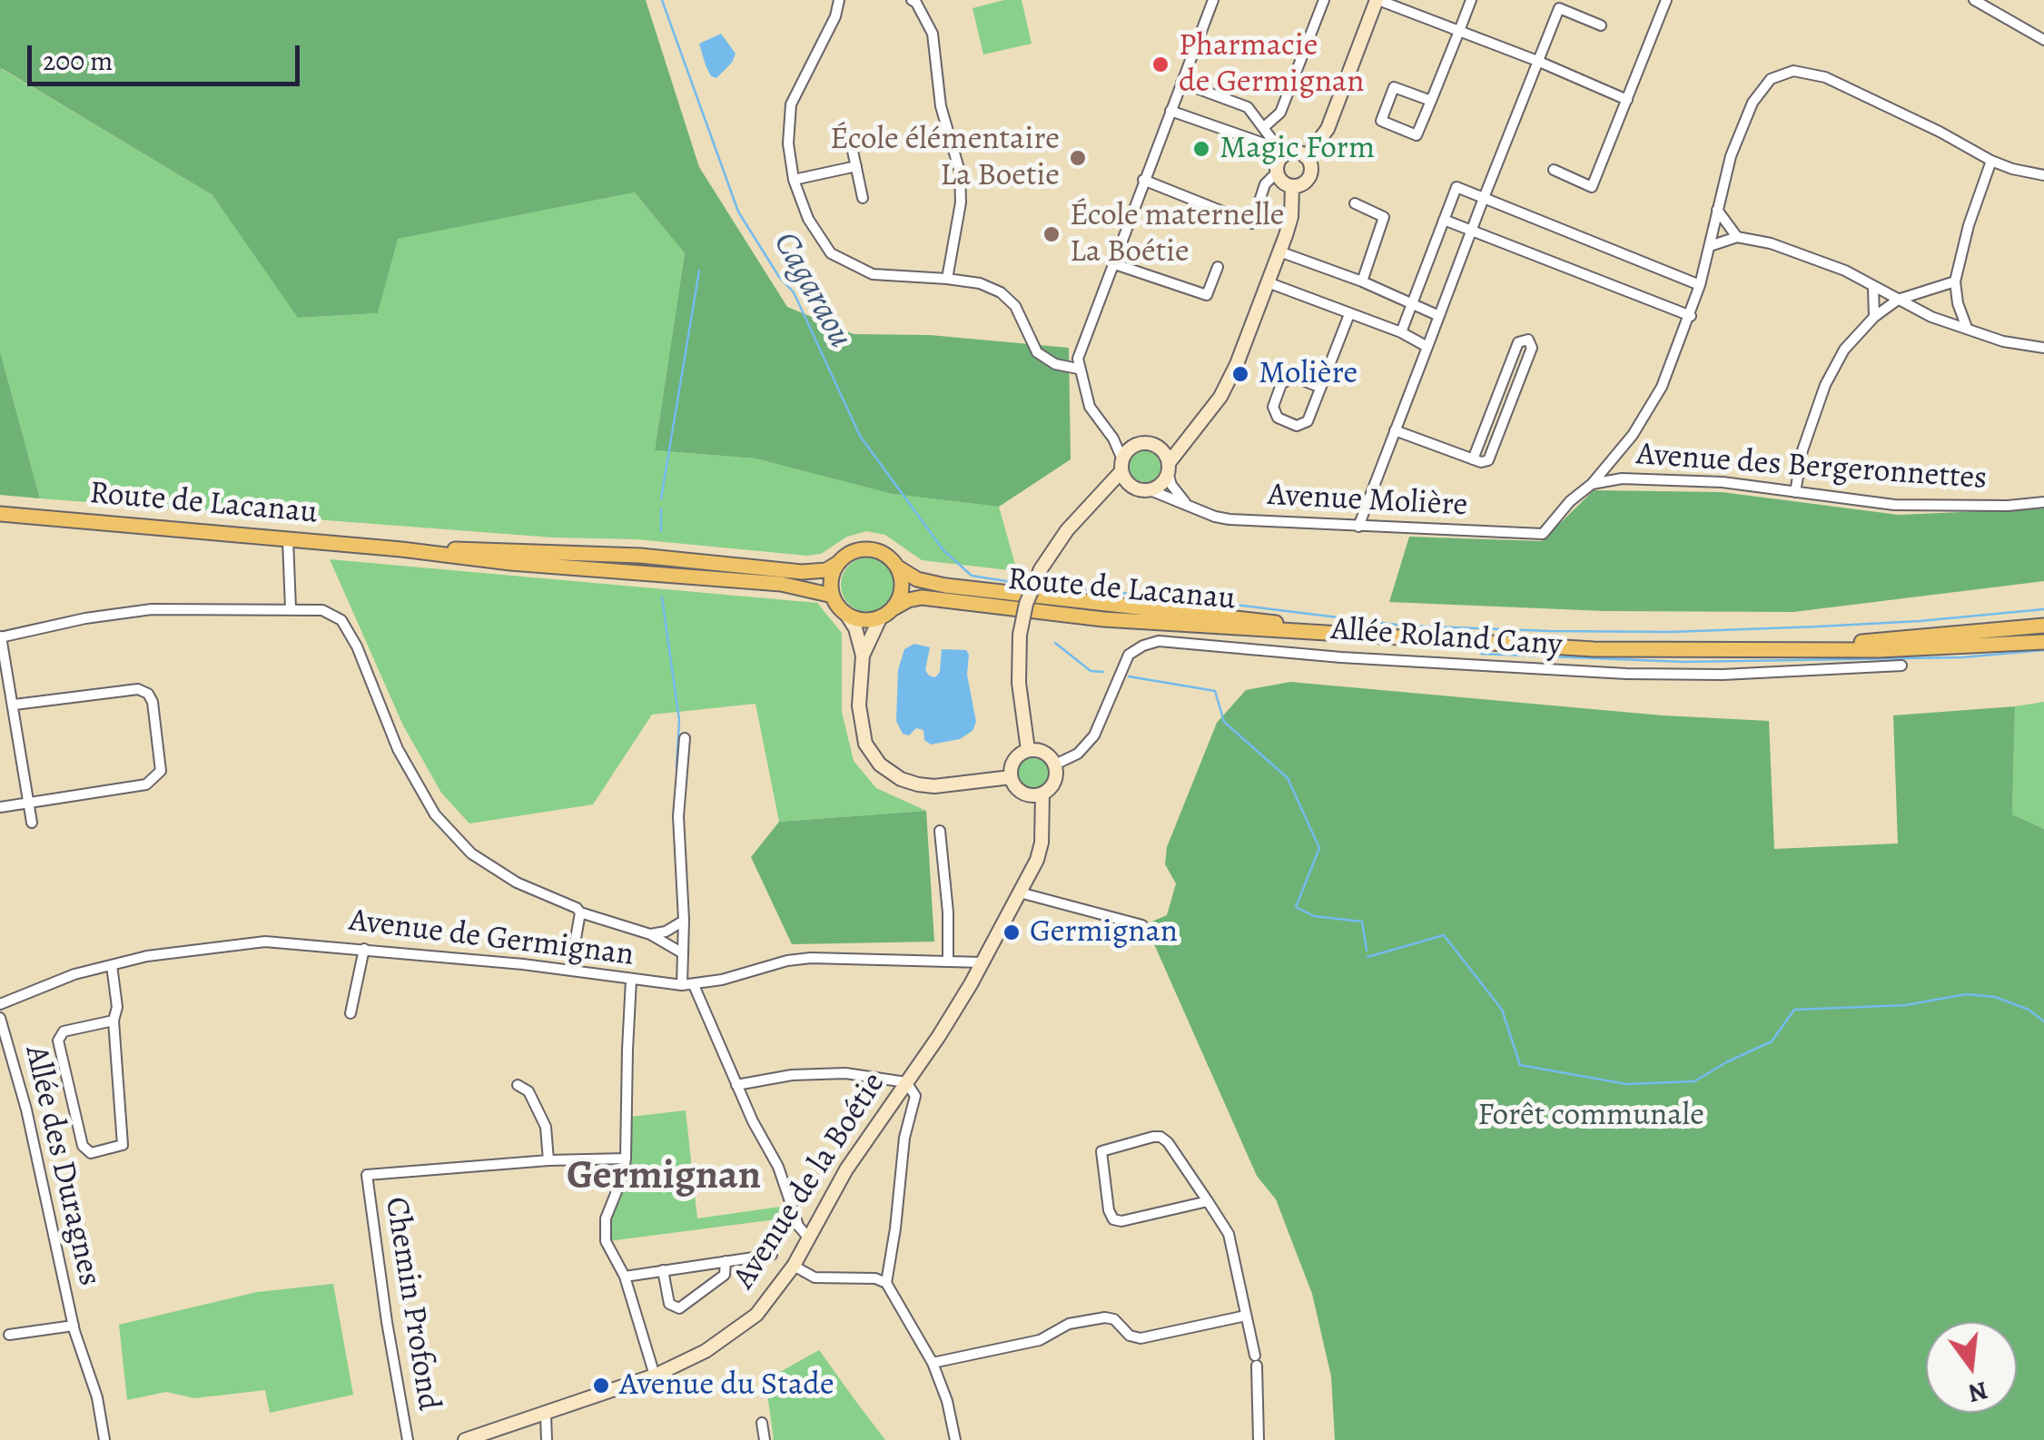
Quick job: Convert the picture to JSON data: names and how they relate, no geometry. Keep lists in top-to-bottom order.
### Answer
{
  "streets": {
    "main road": ["Route de Lacanau", "Avenue de la Boétie"],
    "street": [
      "Avenue des Bergeronnettes",
      "Avenue Molière",
      "Allée Roland Cany",
      "Avenue de Germignan",
      "Allée des Duragnes",
      "Chemin Profond"
    ]
  },
  "crossings": [
    ["Avenue des Bergeronnettes", "Avenue Molière"],
    ["Allée Roland Cany", "Avenue de la Boétie"],
    ["Avenue de Germignan", "Avenue de la Boétie"]
  ],
  "districts": ["Germignan"],
  "water": ["Cagaraou"],
  "parks": ["Forêt communale"],
  "places": [
    "Pharmacie de Germignan",
    "Magic Form",
    "École élémentaire La Boetie",
    "École maternelle La Boétie",
    "Molière",
    "Germignan",
    "Avenue du Stade"
  ],
  "scale_bar": "200 m",
  "north": "bottom"
}
